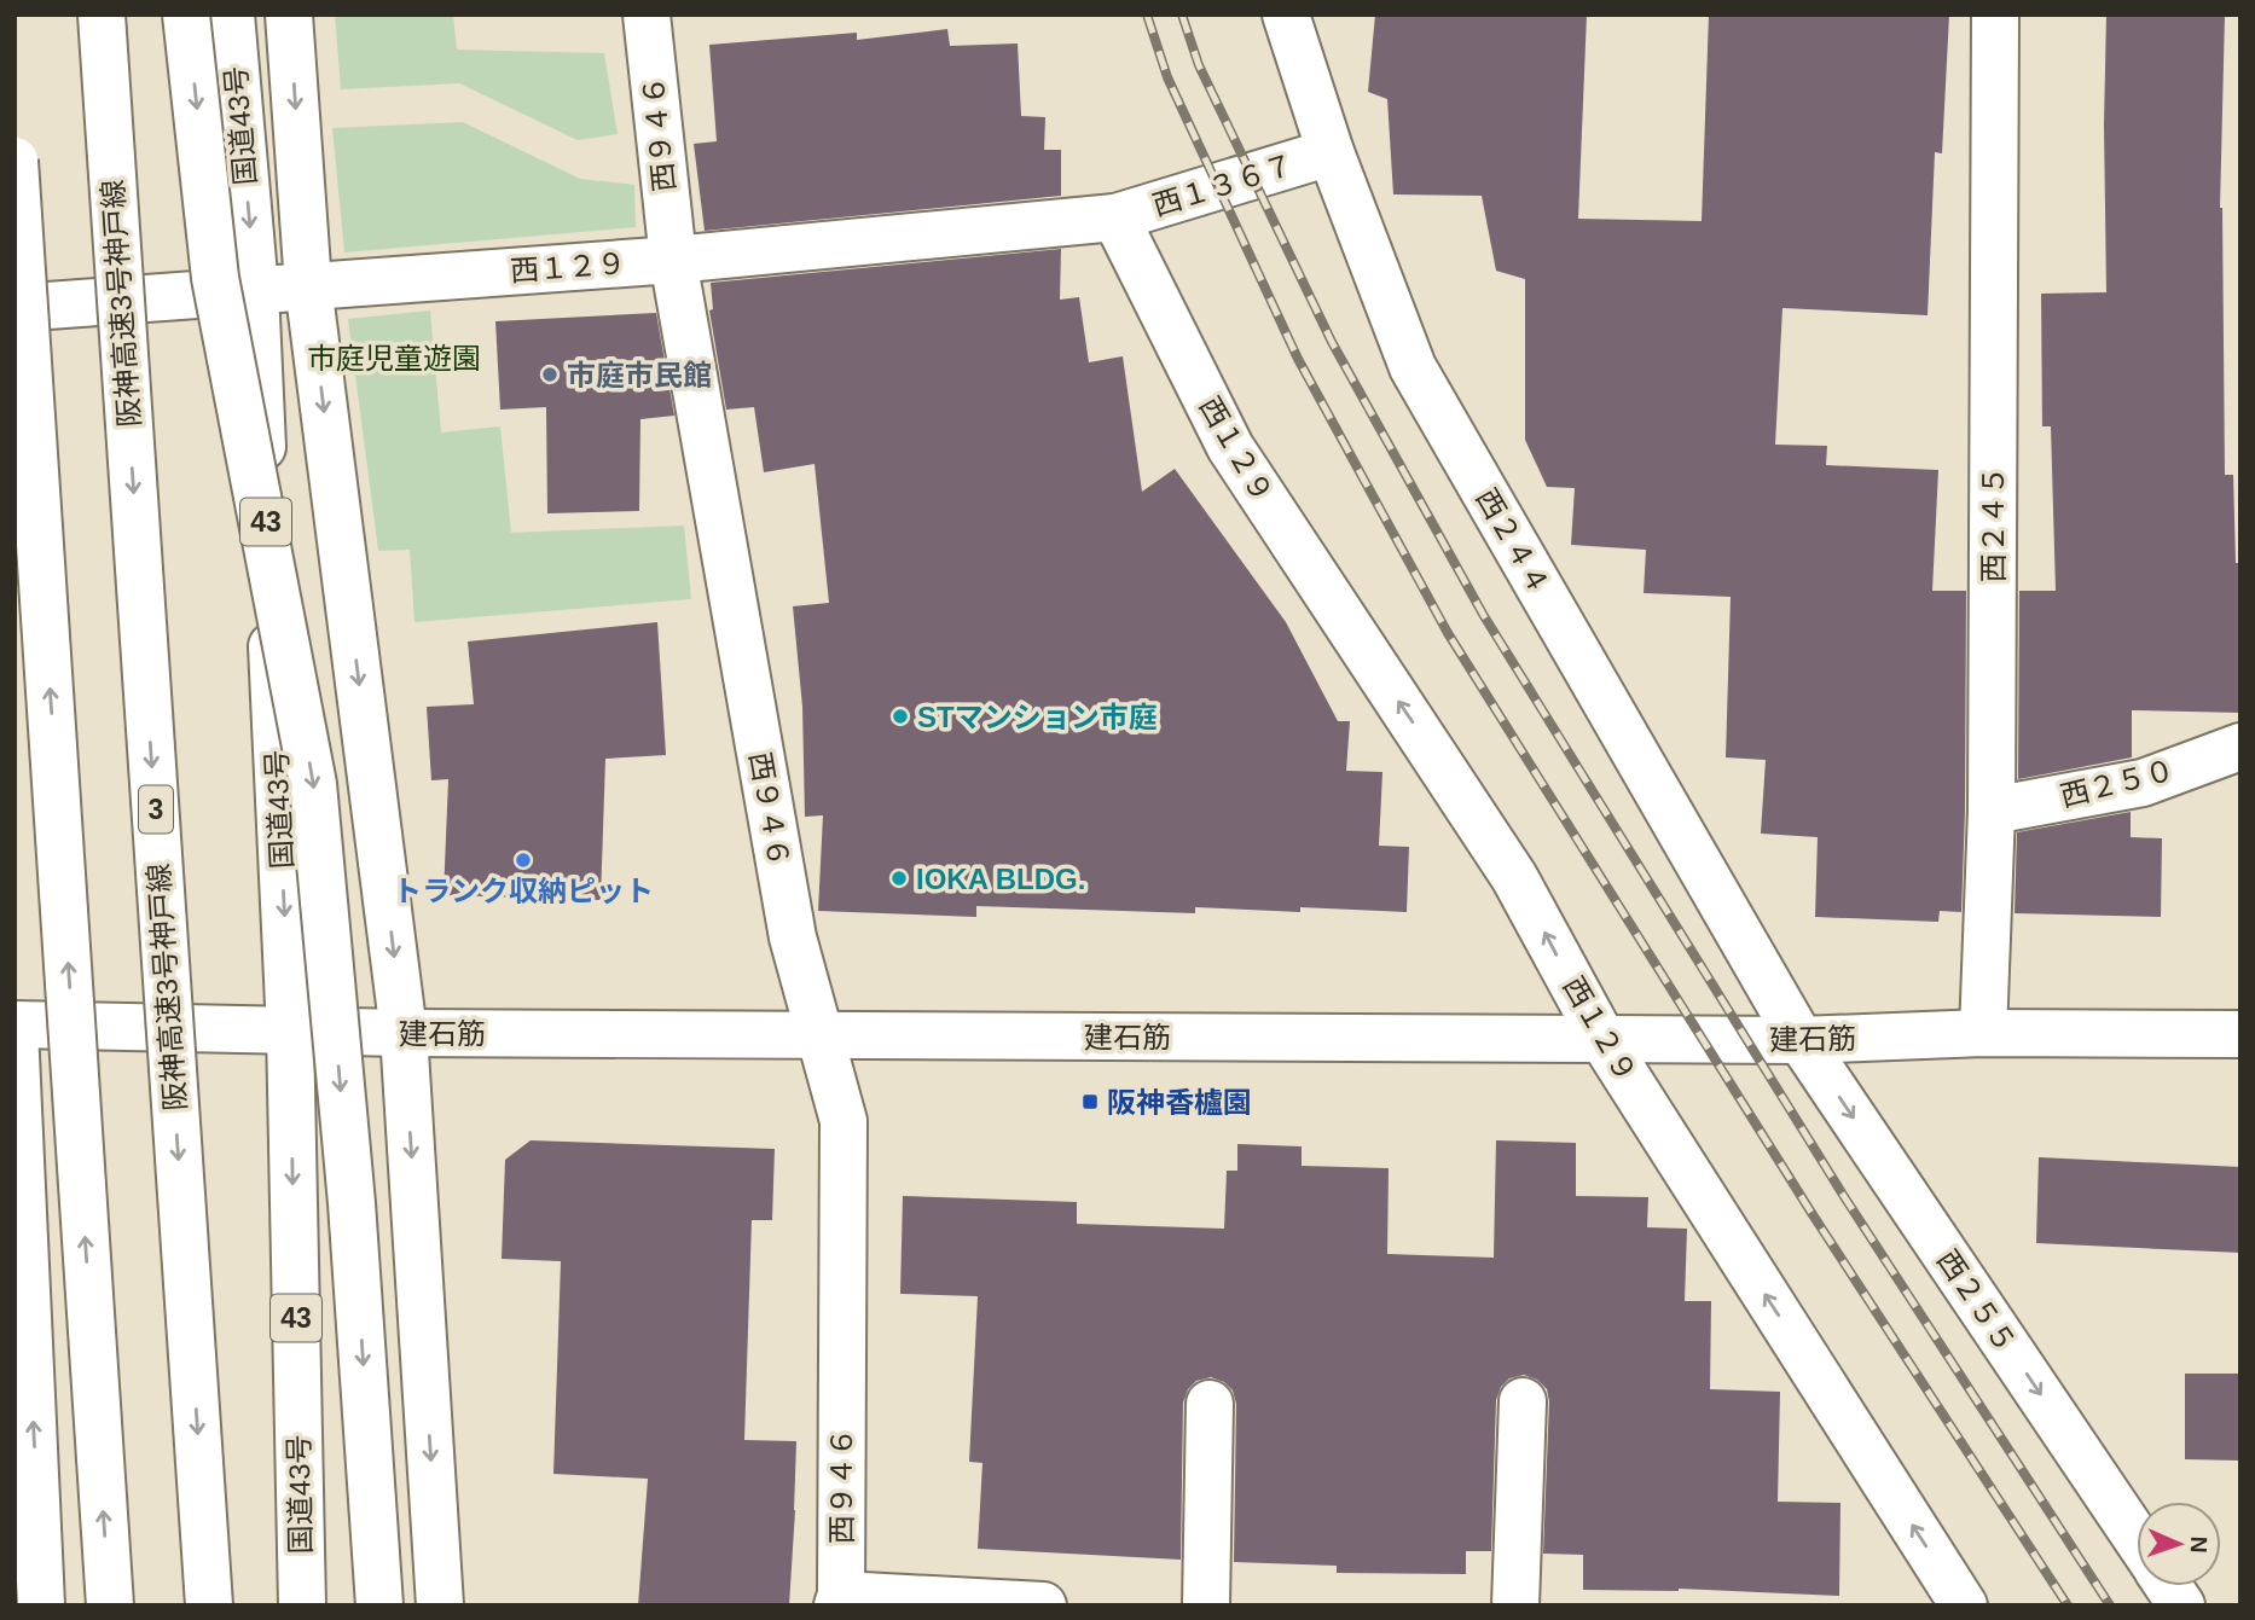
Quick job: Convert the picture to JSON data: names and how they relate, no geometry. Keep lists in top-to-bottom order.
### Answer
{
  "streets": {
    "main road": [
      "国道43号",
      "西９４６",
      "西１３６７",
      "西１２９",
      "阪神高速3号神戸線",
      "43",
      "西２４５",
      "西２４４",
      "西２５０",
      "3",
      "建石筋",
      "西２５５"
    ]
  },
  "crossings": [
    ["国道43号", "西１２９"],
    ["国道43号", "建石筋"],
    ["西９４６", "西１２９"],
    ["西９４６", "建石筋"],
    ["西１３６７", "西１２９"],
    ["西１３６７", "西２４４"],
    ["西１２９", "建石筋"],
    ["西２４５", "西２５０"],
    ["西２４５", "建石筋"],
    ["西２４４", "建石筋"],
    ["西２４４", "西２５５"],
    ["建石筋", "西２５５"]
  ],
  "one_way": ["西１２９", "西２５５"],
  "parks": ["市庭児童遊園"],
  "places": {
    "other": [
      "市庭市民館",
      "STマンション市庭",
      "トランク収納ピット",
      "IOKA BLDG."
    ],
    "transit": ["阪神香櫨園"]
  },
  "north": "right"
}
